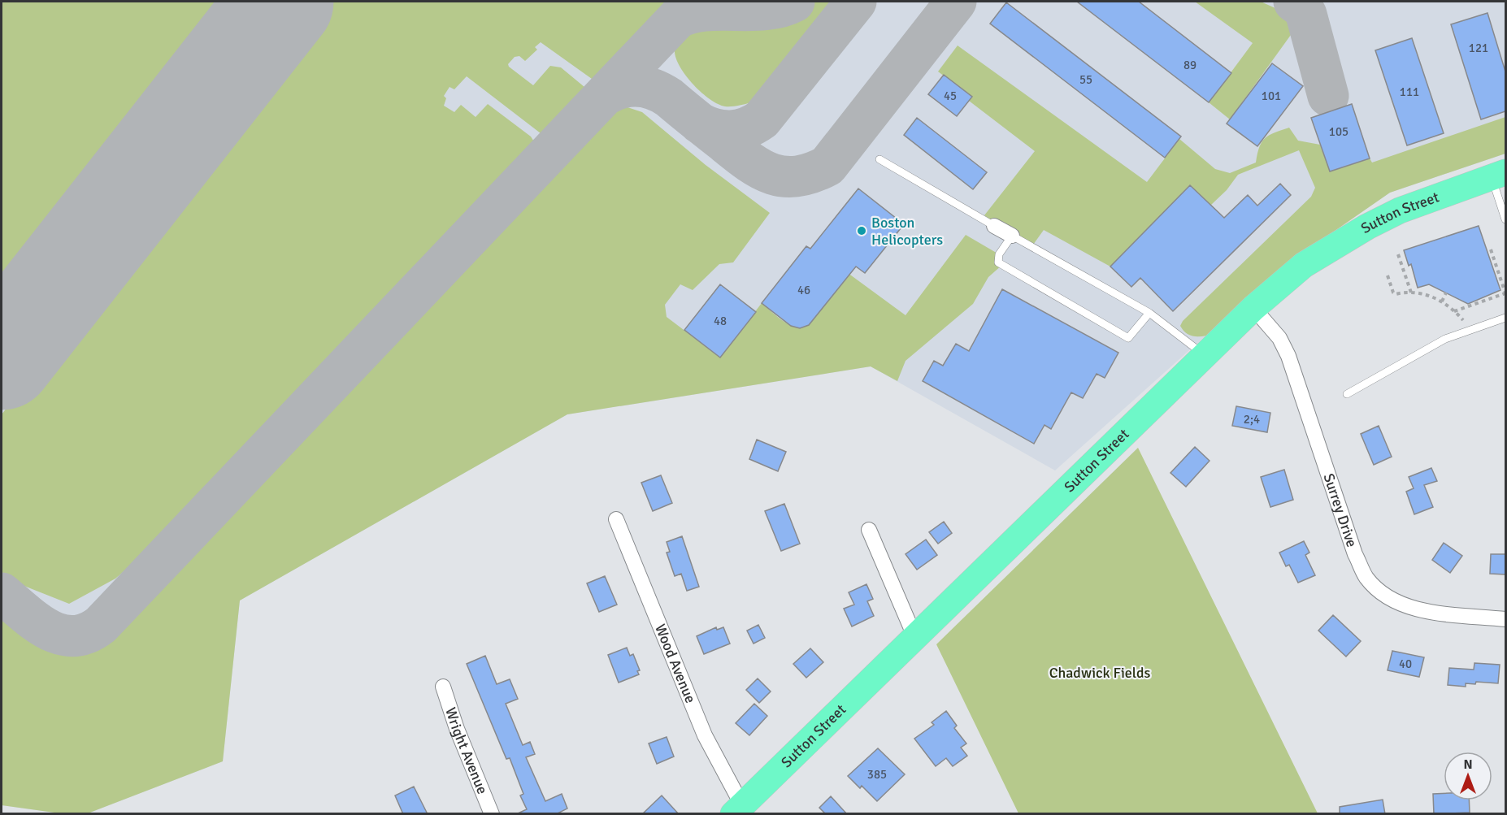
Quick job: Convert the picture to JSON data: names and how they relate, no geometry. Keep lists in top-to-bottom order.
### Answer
{
  "streets": {
    "highway": ["Sutton Street"],
    "street": ["Surrey Drive", "Wood Avenue", "Wright Avenue"]
  },
  "crossings": [
    ["Sutton Street", "Surrey Drive"],
    ["Sutton Street", "Wood Avenue"]
  ],
  "parks": ["Chadwick Fields"],
  "places": ["Boston Helicopters"],
  "house_numbers": [
    "121",
    "89",
    "55",
    "111",
    "45",
    "101",
    "105",
    "46",
    "48",
    "2;4",
    "40",
    "385"
  ],
  "north": "top"
}
